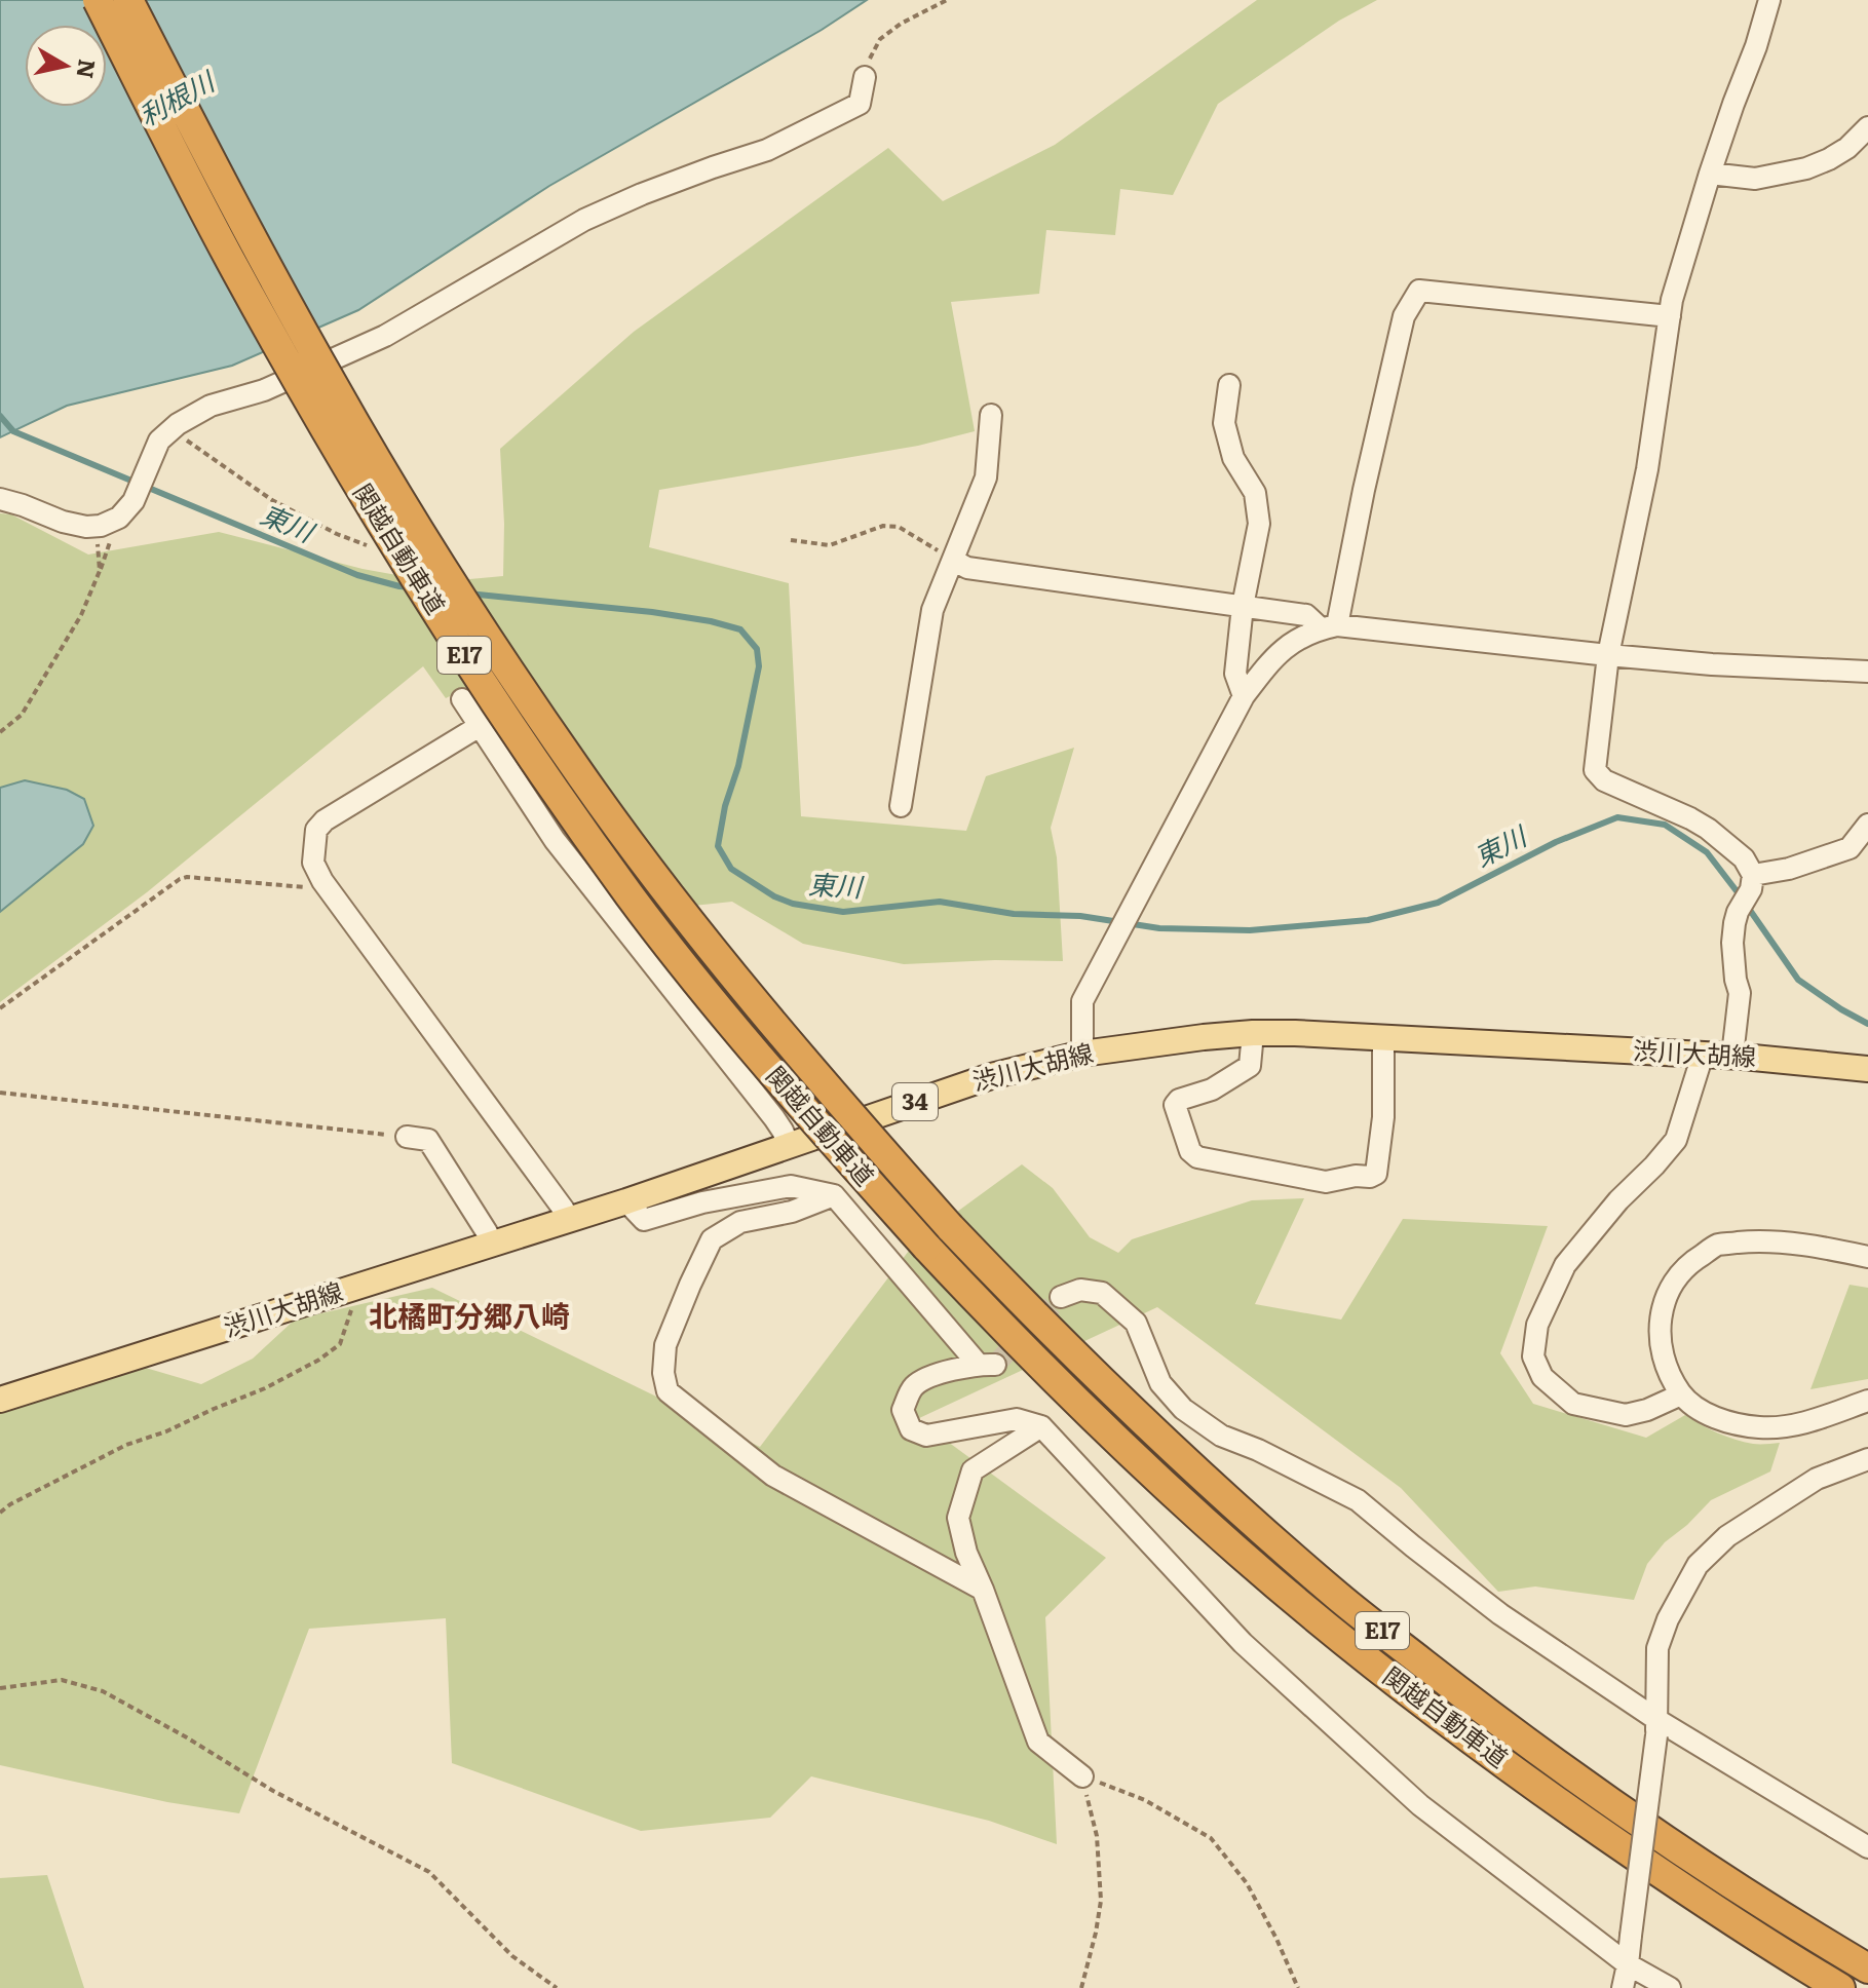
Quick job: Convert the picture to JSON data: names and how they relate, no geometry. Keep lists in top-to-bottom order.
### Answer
{
  "streets": {
    "highway": ["関越自動車道", "E17"],
    "main road": ["渋川大胡線", "34"]
  },
  "districts": ["北橘町分郷八崎"],
  "water": ["利根川", "東川"],
  "north": "right"
}
